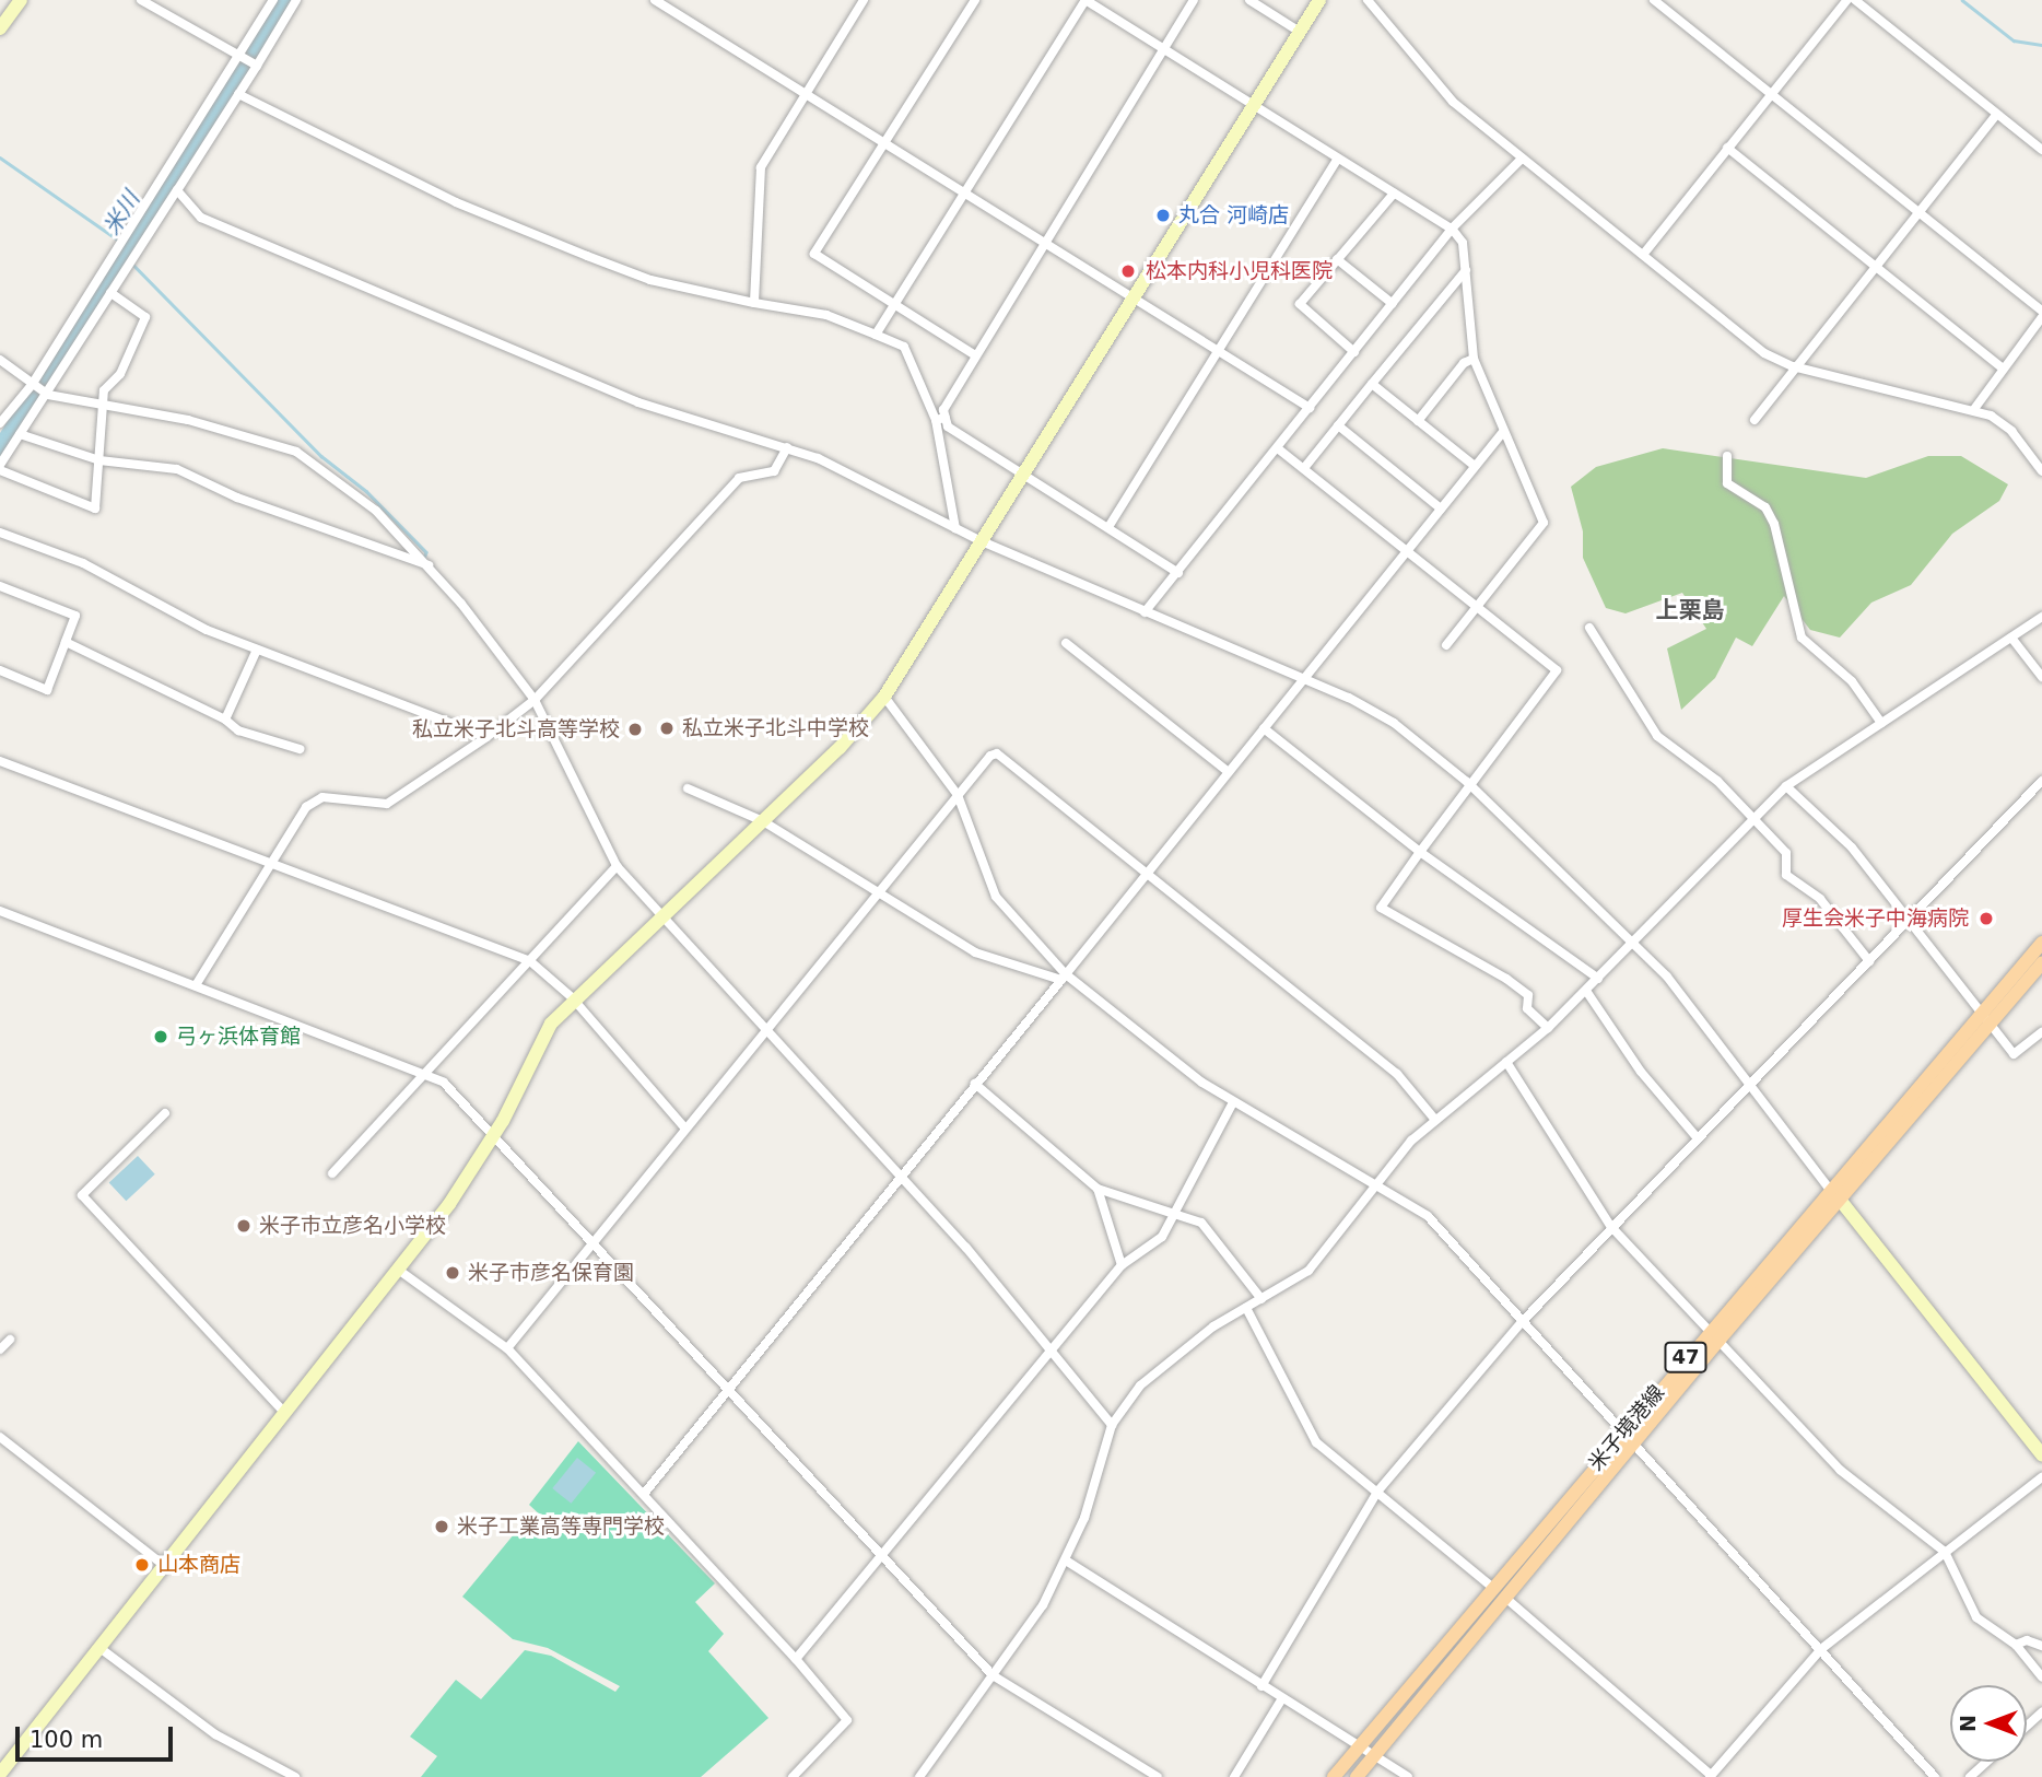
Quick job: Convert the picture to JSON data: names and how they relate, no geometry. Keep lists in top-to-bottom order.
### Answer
{
  "streets": {
    "main road": ["47", "米子境港線"]
  },
  "districts": ["上栗島"],
  "water": ["米川"],
  "places": [
    "丸合 河崎店",
    "松本内科小児科医院",
    "私立米子北斗中学校",
    "私立米子北斗高等学校",
    "厚生会米子中海病院",
    "弓ヶ浜体育館",
    "米子市立彦名小学校",
    "米子市彦名保育園",
    "米子工業高等専門学校",
    "山本商店"
  ],
  "scale_bar": "100 m",
  "north": "left"
}
